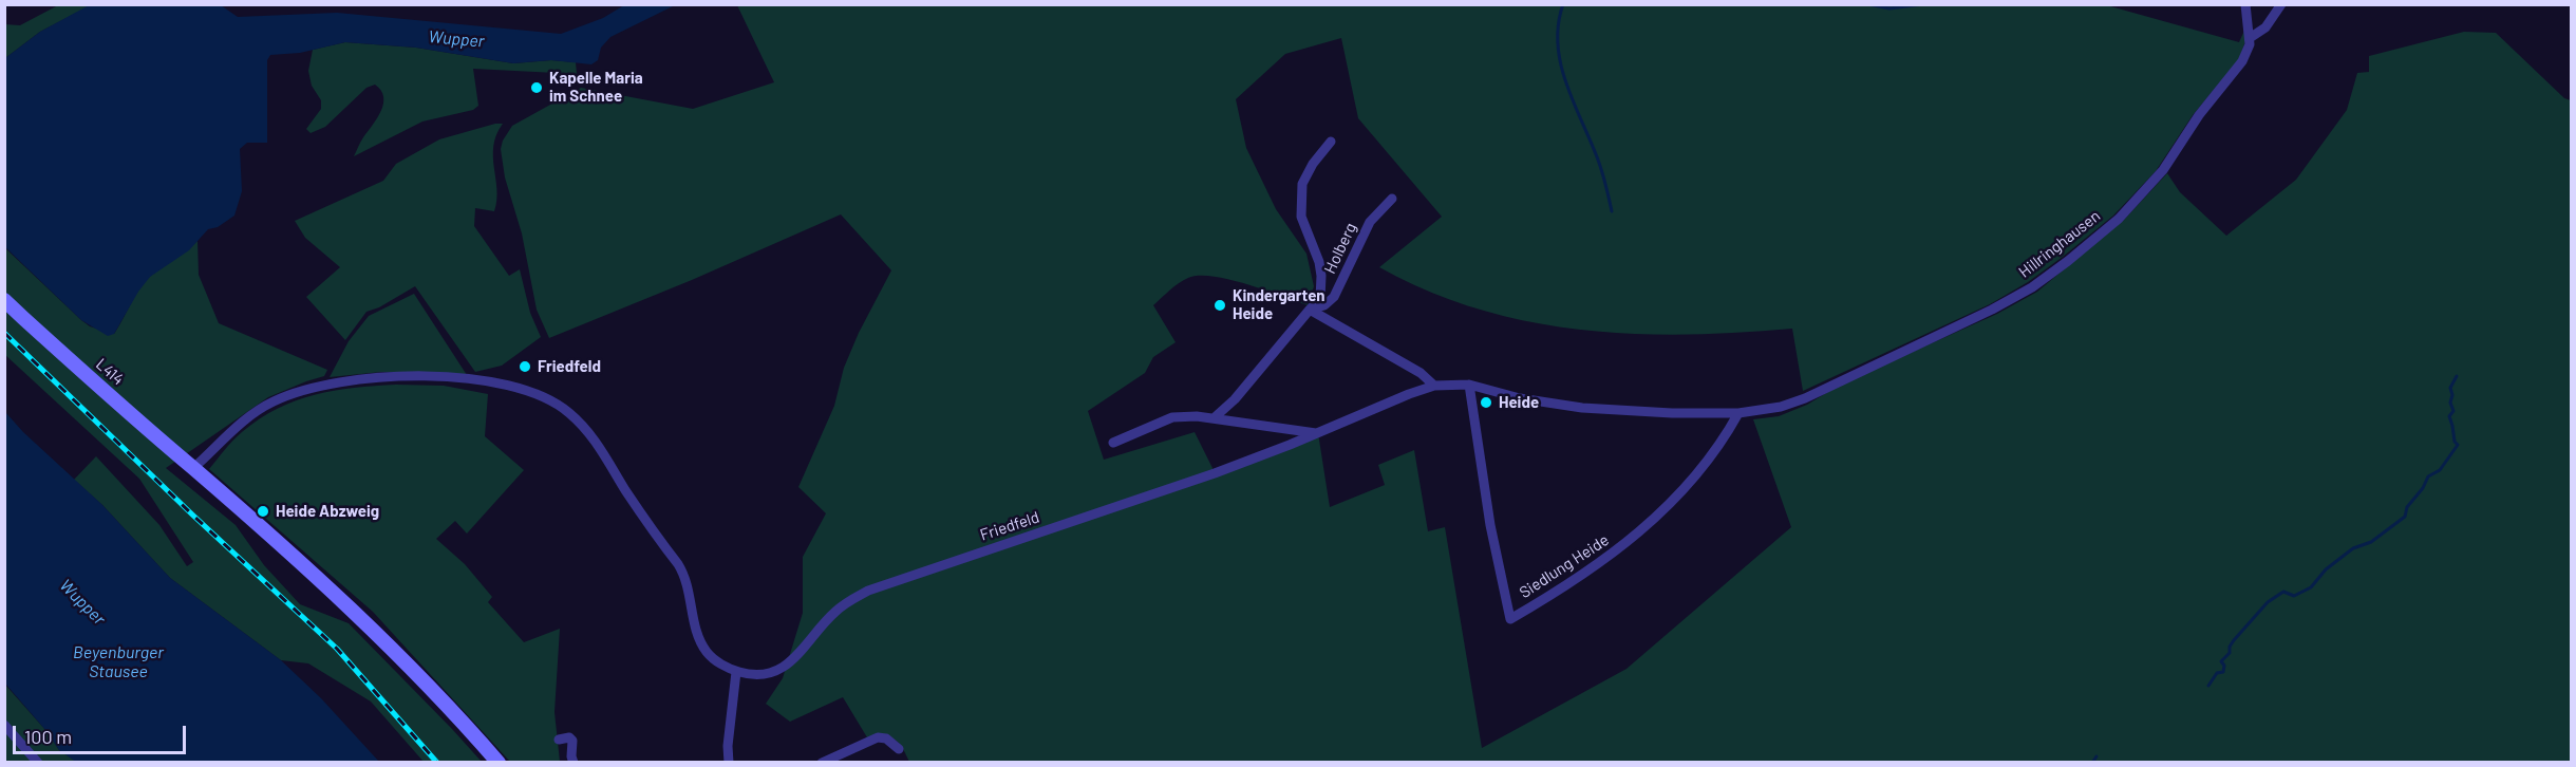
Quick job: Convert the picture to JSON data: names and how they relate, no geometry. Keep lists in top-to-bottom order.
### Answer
{
  "streets": {
    "main road": ["L414"],
    "street": [
      "Hillringhausen",
      "Holberg",
      "Friedfeld",
      "Siedlung Heide"
    ]
  },
  "crossings": [
    ["Hillringhausen", "Siedlung Heide"]
  ],
  "water": ["Wupper", "Beyenburger Stausee"],
  "places": [
    "Kapelle Maria im Schnee",
    "Kindergarten Heide",
    "Friedfeld",
    "Heide",
    "Heide Abzweig"
  ],
  "scale_bar": "100 m"
}
